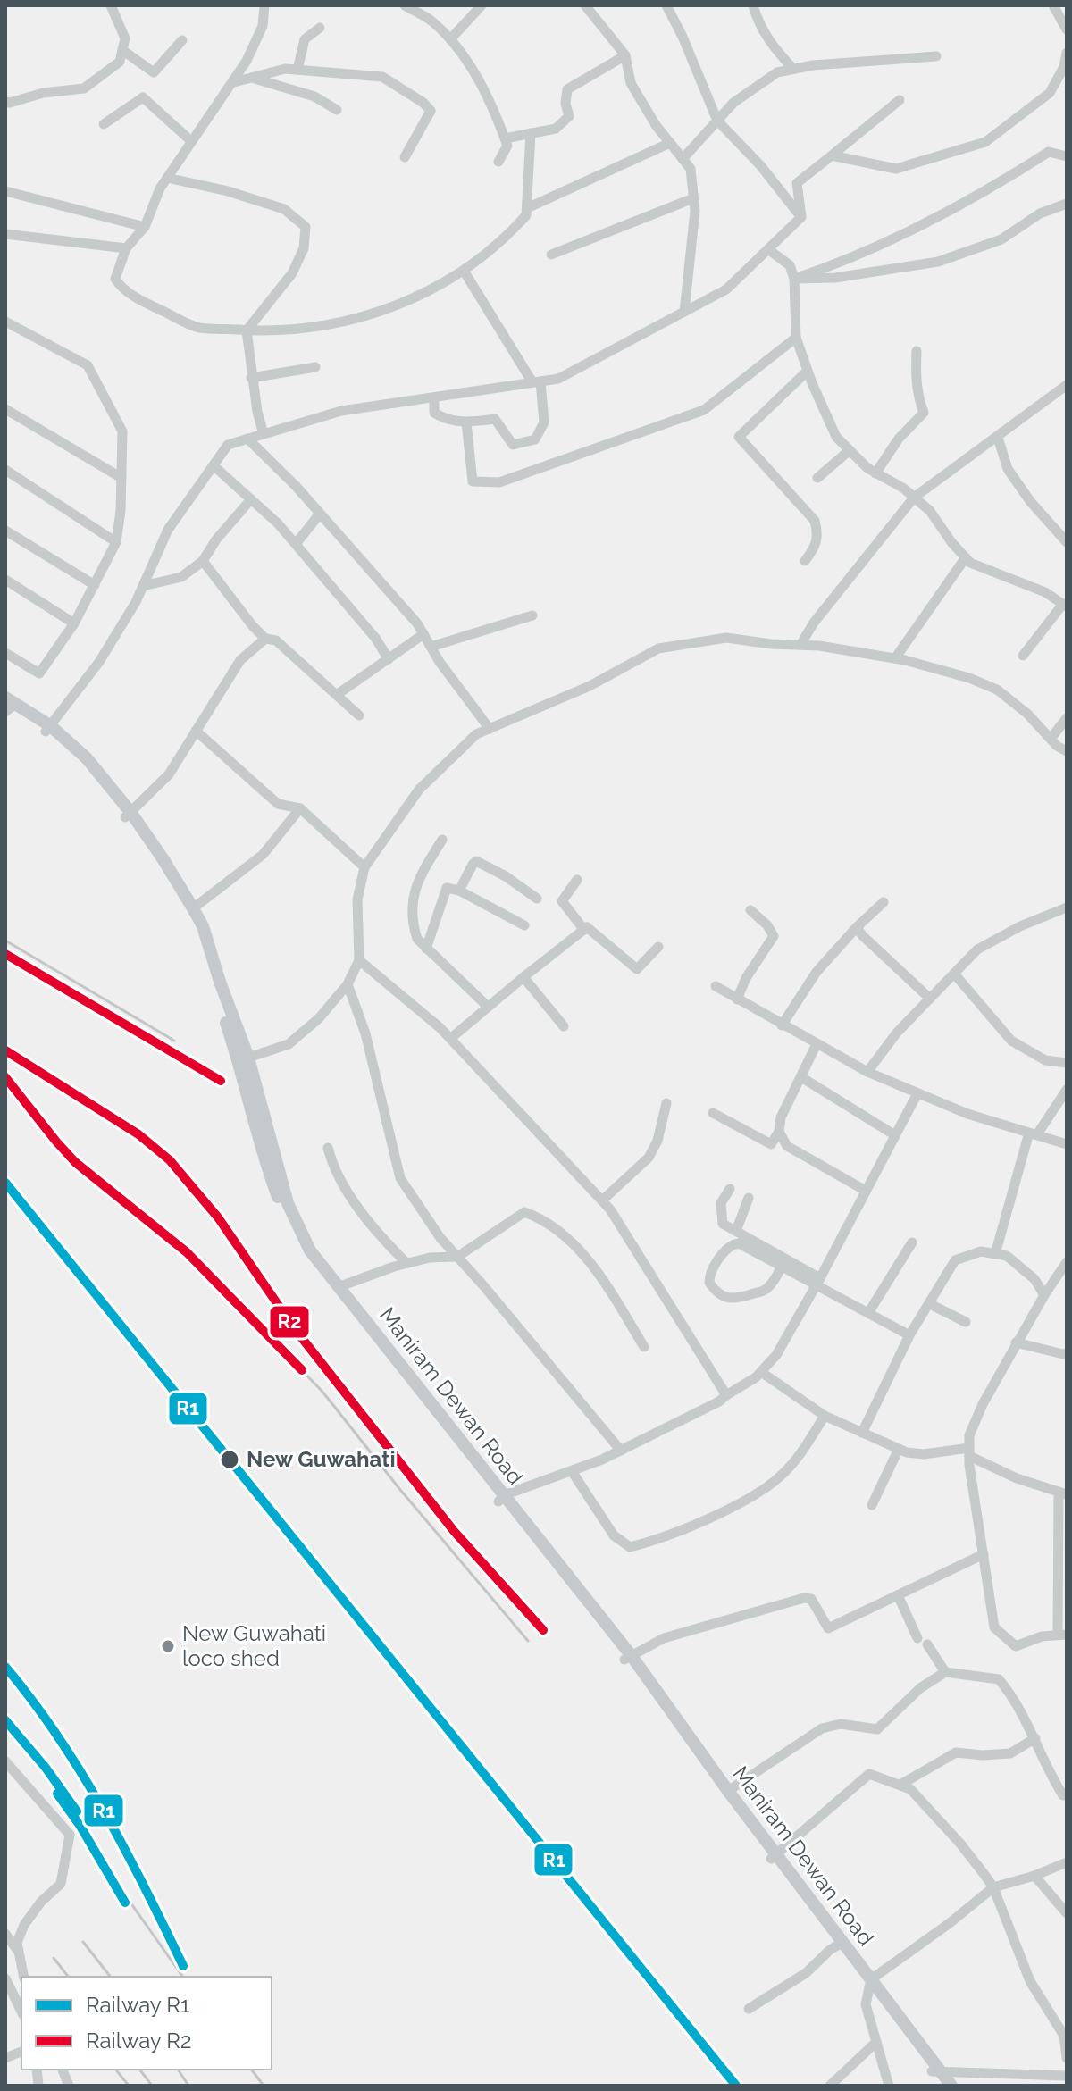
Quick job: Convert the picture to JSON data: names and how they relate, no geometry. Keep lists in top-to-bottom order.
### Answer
{
  "streets": {
    "main road": ["Maniram Dewan Road"]
  },
  "places": ["New Guwahati", "New Guwahati loco shed"],
  "lines": ["rail line R2", "rail line R1"],
  "legend": ["Railway R1", "Railway R2"]
}
